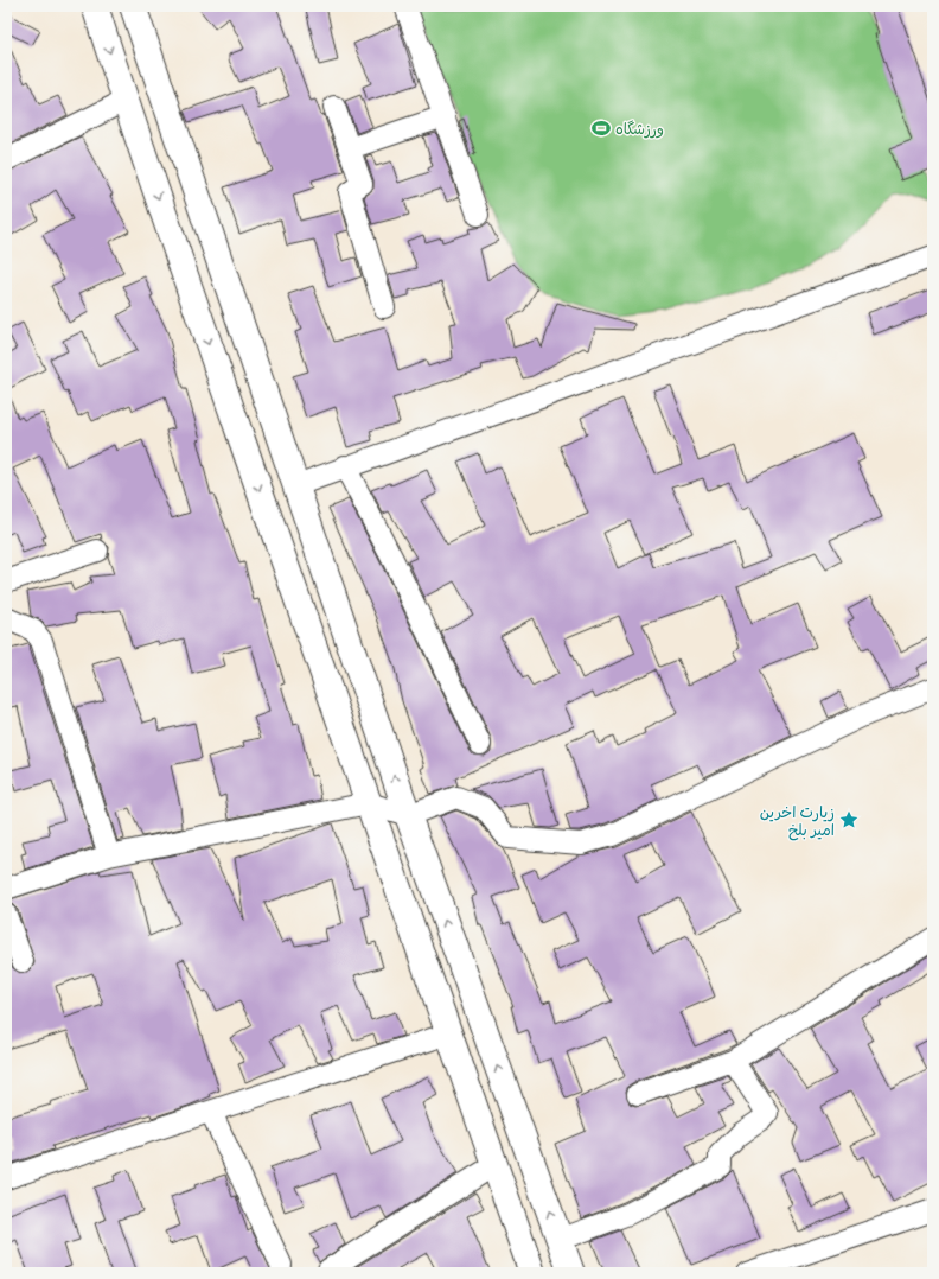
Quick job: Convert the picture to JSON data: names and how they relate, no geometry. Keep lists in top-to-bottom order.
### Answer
{
  "places": {
    "sports": ["ورزشگاه"],
    "place": ["زیارت اخرین امیر بلخ"]
  }
}
